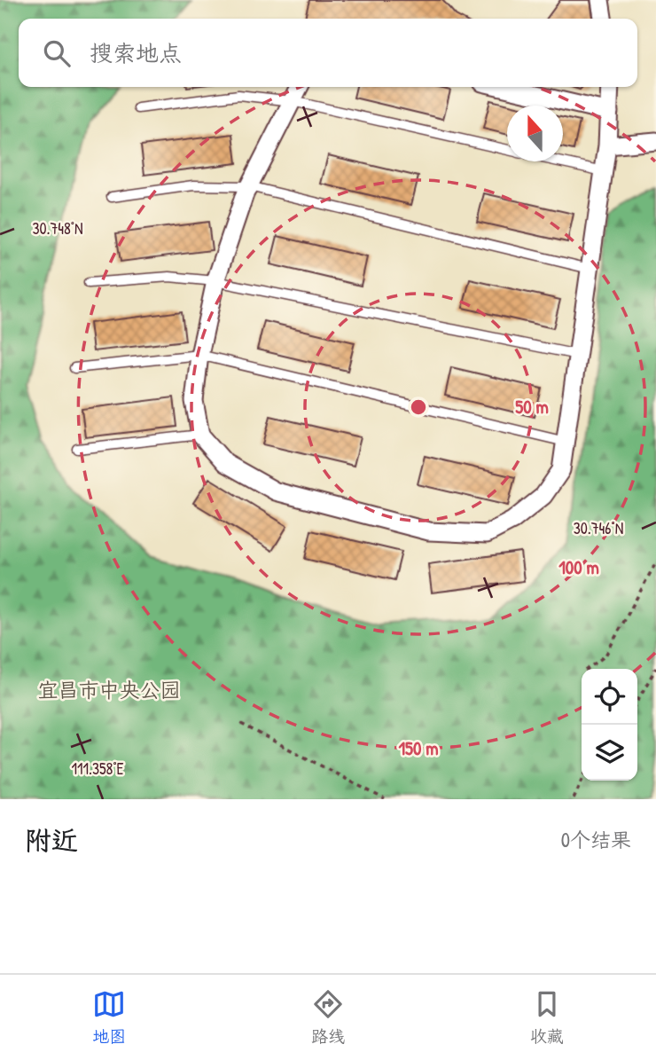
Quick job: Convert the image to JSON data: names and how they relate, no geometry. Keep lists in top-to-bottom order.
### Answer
{
  "parks": ["宜昌市中央公园"],
  "north": "top",
  "page": {
    "search": "搜索地点",
    "heading": ["附近", "0个结果"],
    "nav": ["地图", "路线", "收藏"]
  },
  "coordinates": ["30.748°N", "30.746°N", "111.358°E"],
  "rings": ["50 m", "100 m", "150 m"]
}
